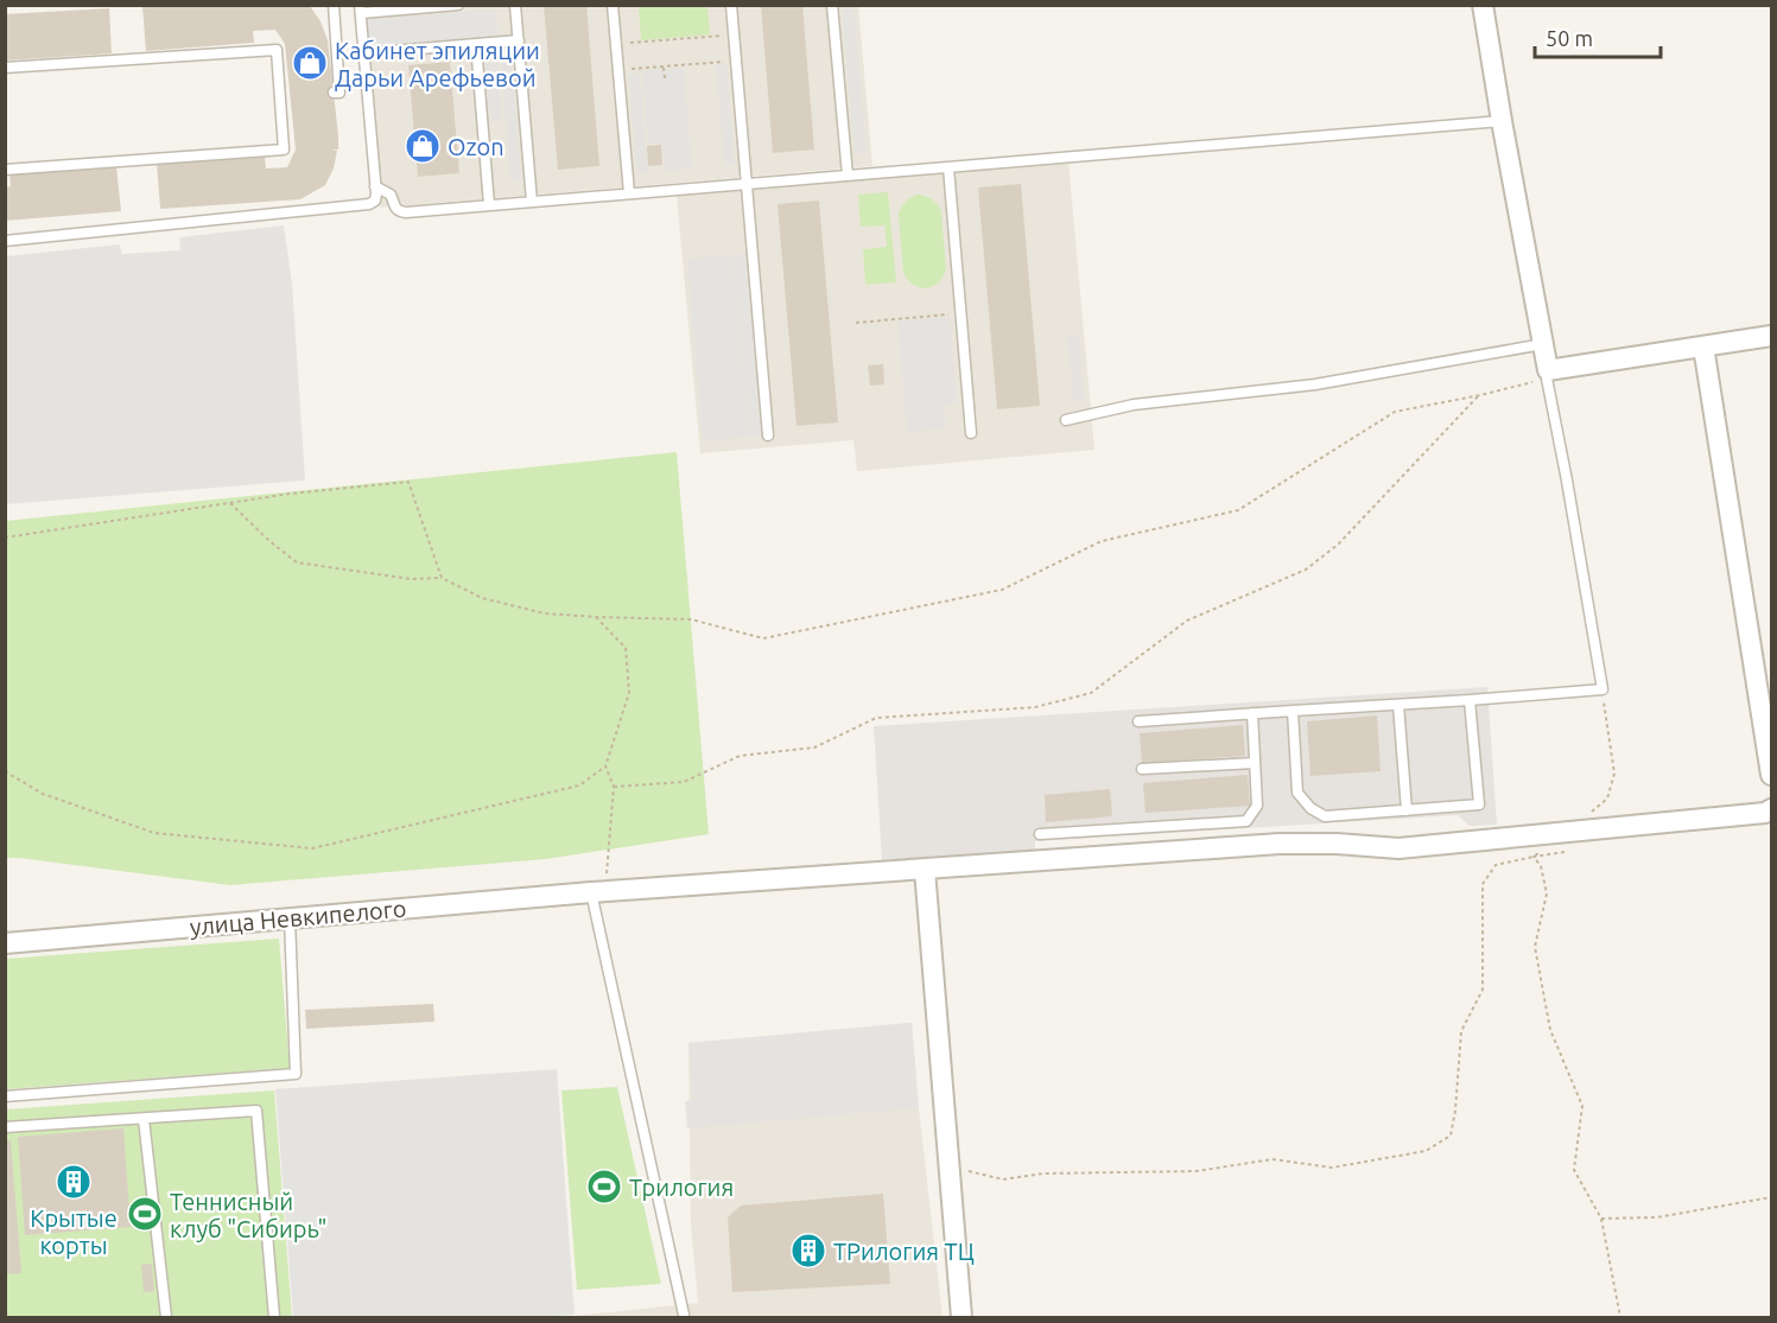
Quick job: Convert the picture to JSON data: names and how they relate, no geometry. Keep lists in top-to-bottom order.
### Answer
{
  "streets": {
    "street": ["улица Невкипелого"]
  },
  "places": {
    "shop": ["Кабинет эпиляции Дарьи Арефьевой", "Ozon"],
    "building": ["Крытые корты", "ТРилогия ТЦ"],
    "sports": ["Трилогия", "Теннисный клуб \"Сибирь\""]
  },
  "scale_bar": "50 m"
}
